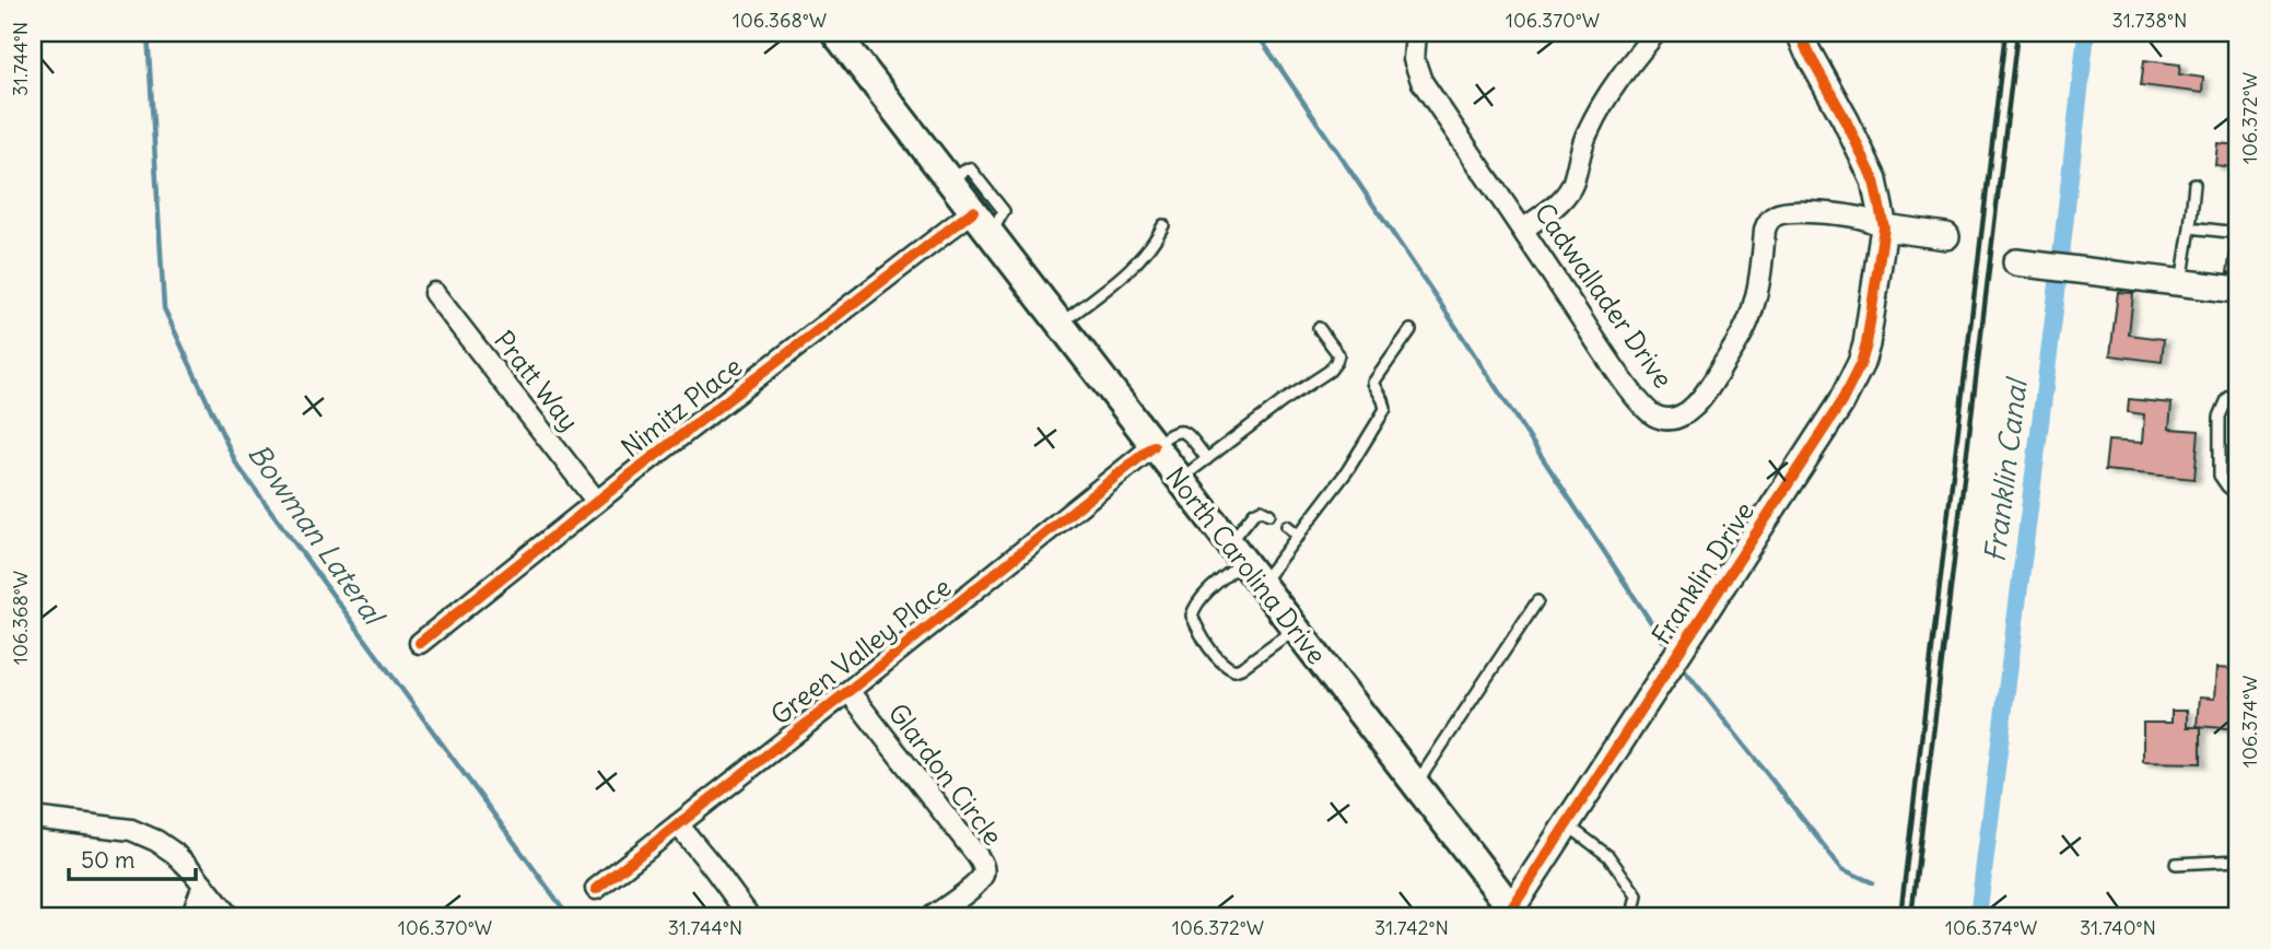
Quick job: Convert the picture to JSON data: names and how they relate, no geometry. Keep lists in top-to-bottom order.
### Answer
{
  "streets": {
    "main road": ["North Carolina Drive"],
    "street": [
      "Cadwallader Drive",
      "Pratt Way",
      "Nimitz Place",
      "Franklin Drive",
      "Green Valley Place",
      "Glardon Circle"
    ]
  },
  "crossings": [
    ["Cadwallader Drive", "Franklin Drive"],
    ["Pratt Way", "Nimitz Place"],
    ["Nimitz Place", "North Carolina Drive"],
    ["North Carolina Drive", "Franklin Drive"],
    ["North Carolina Drive", "Green Valley Place"],
    ["Green Valley Place", "Glardon Circle"]
  ],
  "water": ["Franklin Canal", "Bowman Lateral"],
  "scale_bar": "50 m",
  "coordinates": [
    "106.368°W",
    "106.370°W",
    "31.738°N",
    "31.744°N",
    "106.372°W",
    "106.374°W",
    "31.742°N",
    "31.740°N"
  ]
}
